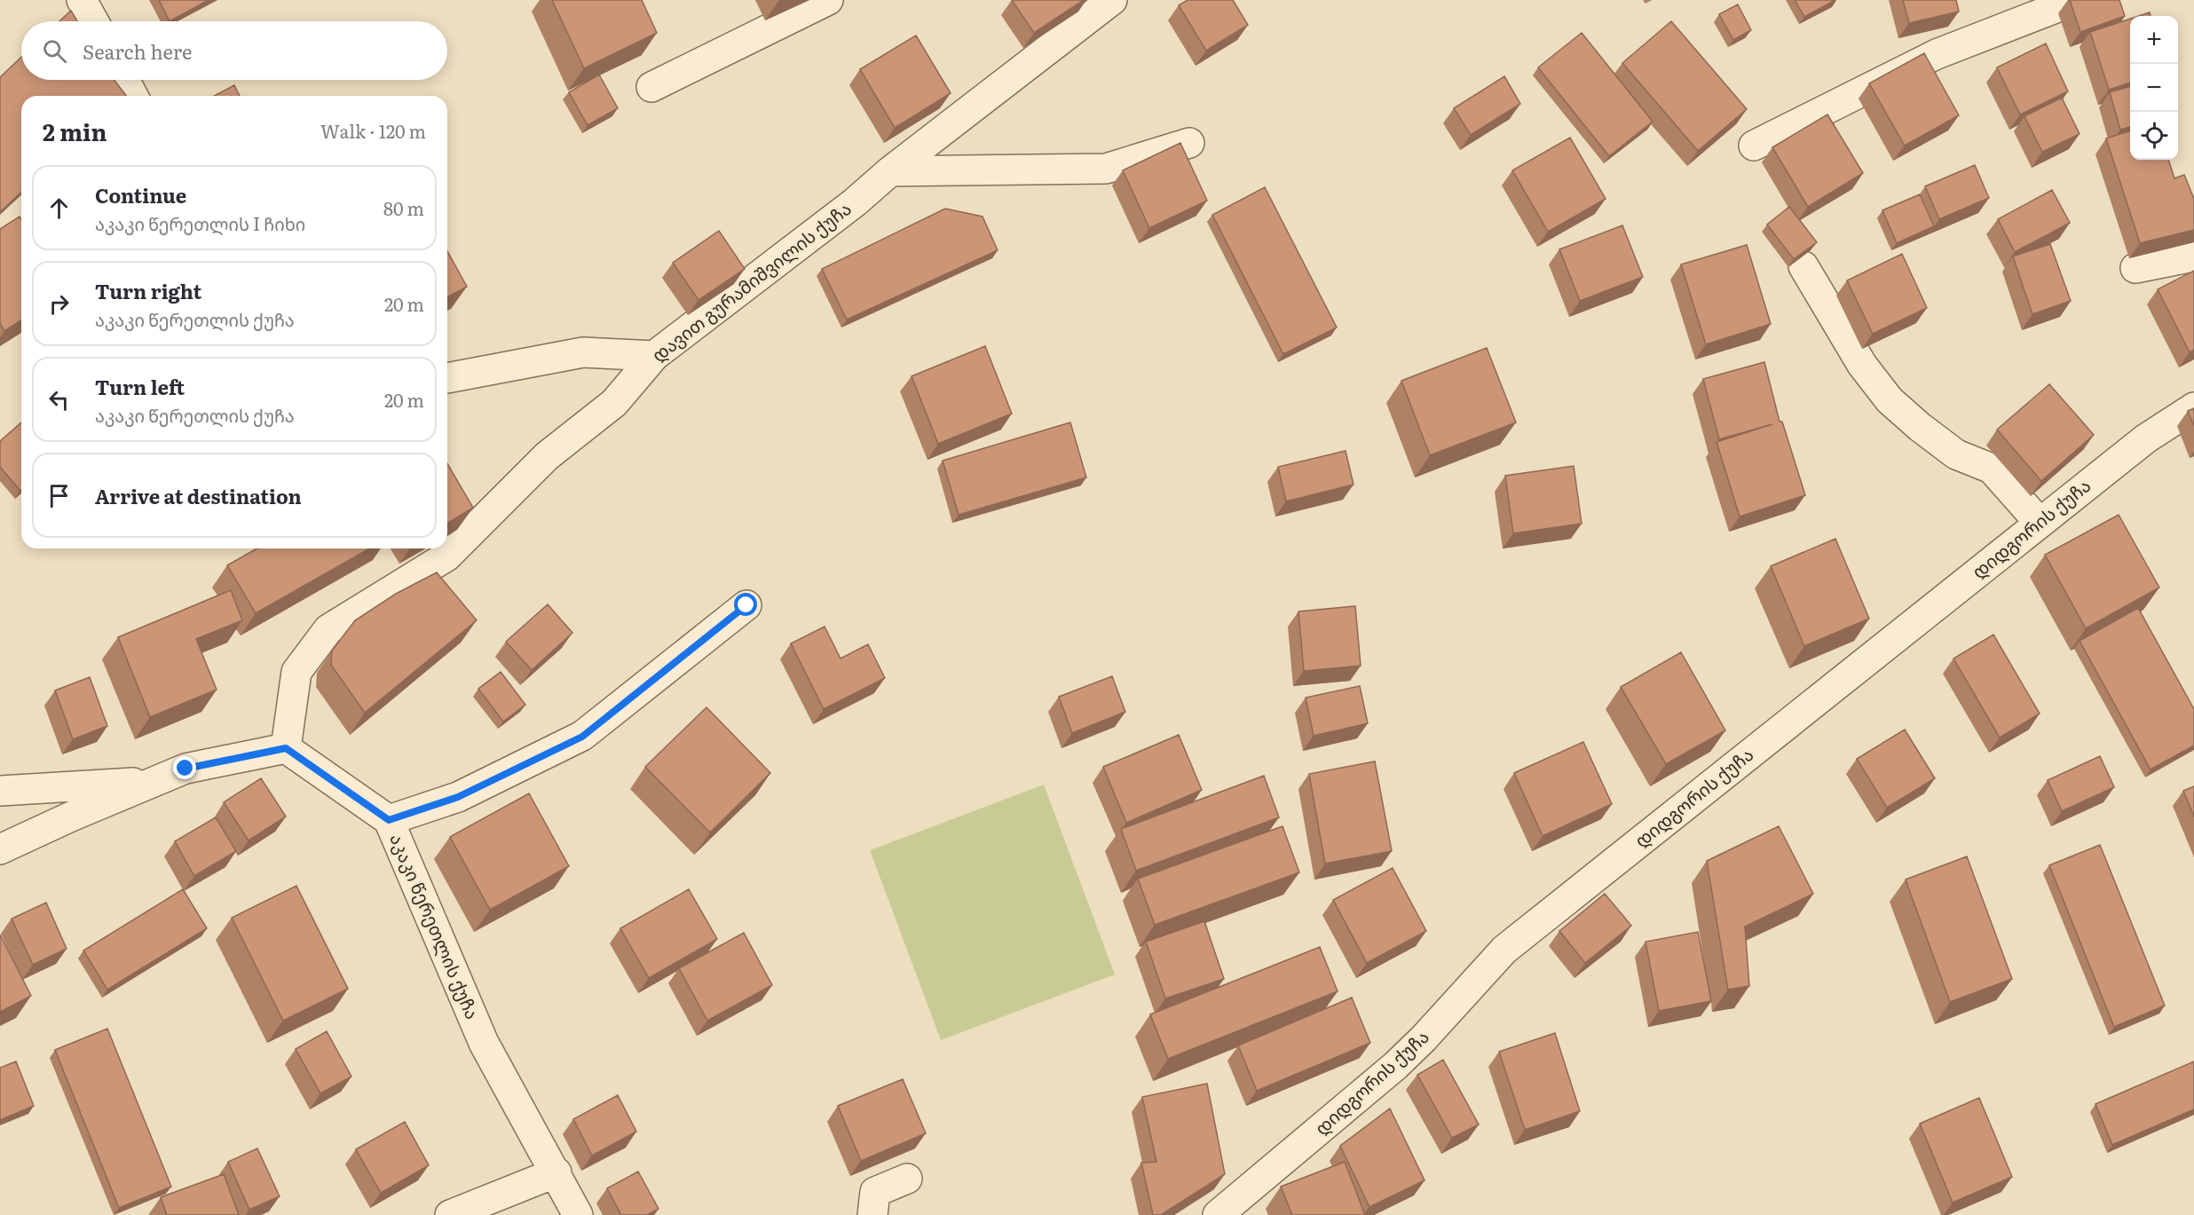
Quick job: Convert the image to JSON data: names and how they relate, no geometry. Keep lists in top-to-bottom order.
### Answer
{
  "streets": {
    "street": ["დავით გურამიშვილის ქუჩა", "დიდგორის ქუჩა", "აკაკი წერეთლის ქუჩა"]
  },
  "crossings": [
    ["დავით გურამიშვილის ქუჩა", "აკაკი წერეთლის ქუჩა"]
  ],
  "page": {
    "map_buttons": ["+", "−"],
    "search": "Search here",
    "heading": ["2 min", "Walk · 120 m"],
    "list": [
      ["Continue", "აკაკი წერეთლის I ჩიხი", "80 m"],
      ["Turn right", "აკაკი წერეთლის ქუჩა", "20 m"],
      ["Turn left", "აკაკი წერეთლის ქუჩა", "20 m"],
      "Arrive at destination"
    ]
  }
}
